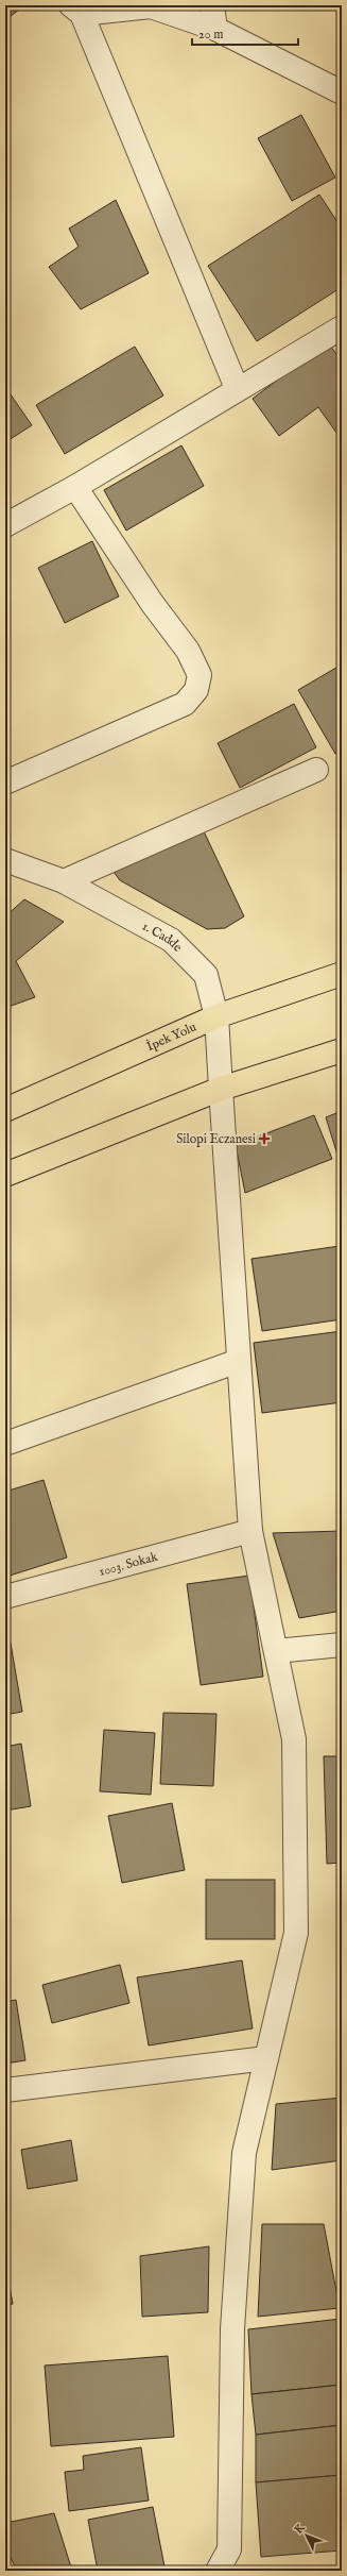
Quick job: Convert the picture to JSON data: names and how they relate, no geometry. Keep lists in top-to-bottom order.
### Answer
{
  "streets": {
    "highway": ["İpek Yolu"],
    "street": ["1. Cadde", "1003. Sokak"]
  },
  "crossings": [
    ["1. Cadde", "İpek Yolu"],
    ["1. Cadde", "1003. Sokak"]
  ],
  "places": {
    "health": ["Silopi Eczanesi"]
  },
  "scale_bar": "20 m",
  "north": "top left"
}
